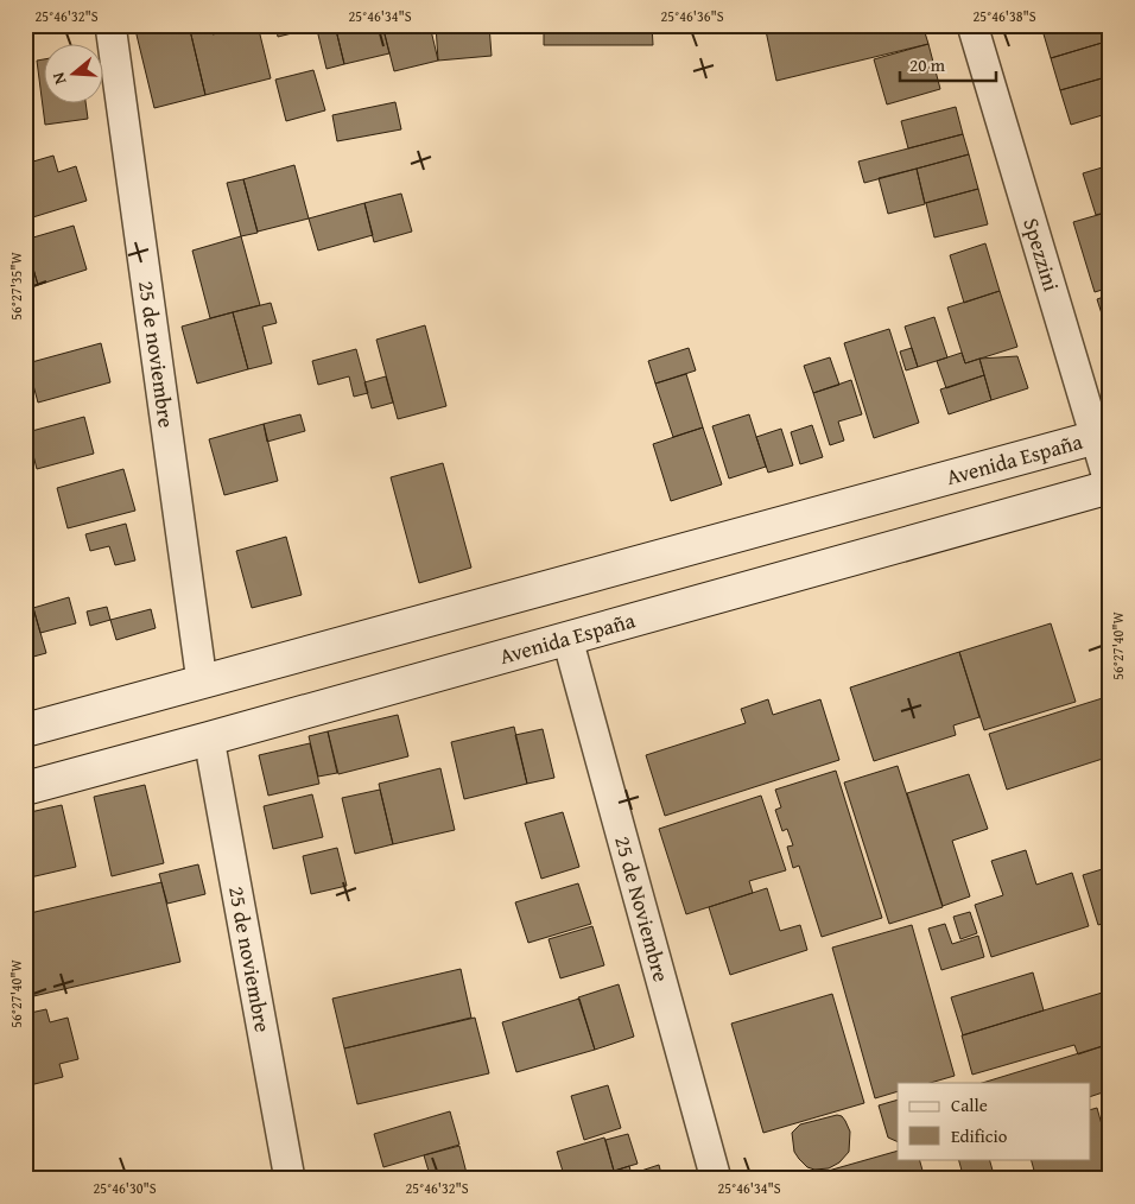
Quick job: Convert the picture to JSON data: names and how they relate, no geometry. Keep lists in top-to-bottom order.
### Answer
{
  "streets": {
    "street": [
      "Spezzini",
      "25 de noviembre",
      "Avenida España",
      "25 de Noviembre"
    ]
  },
  "crossings": [
    ["Spezzini", "Avenida España"],
    ["25 de noviembre", "Avenida España"],
    ["Avenida España", "25 de Noviembre"]
  ],
  "legend": ["Calle", "Edificio"],
  "scale_bar": "20 m",
  "north": "left",
  "coordinates": [
    "25°46'32\"S",
    "25°46'34\"S",
    "25°46'36\"S",
    "25°46'38\"S",
    "56°27'35\"W",
    "56°27'40\"W",
    "25°46'30\"S"
  ]
}
